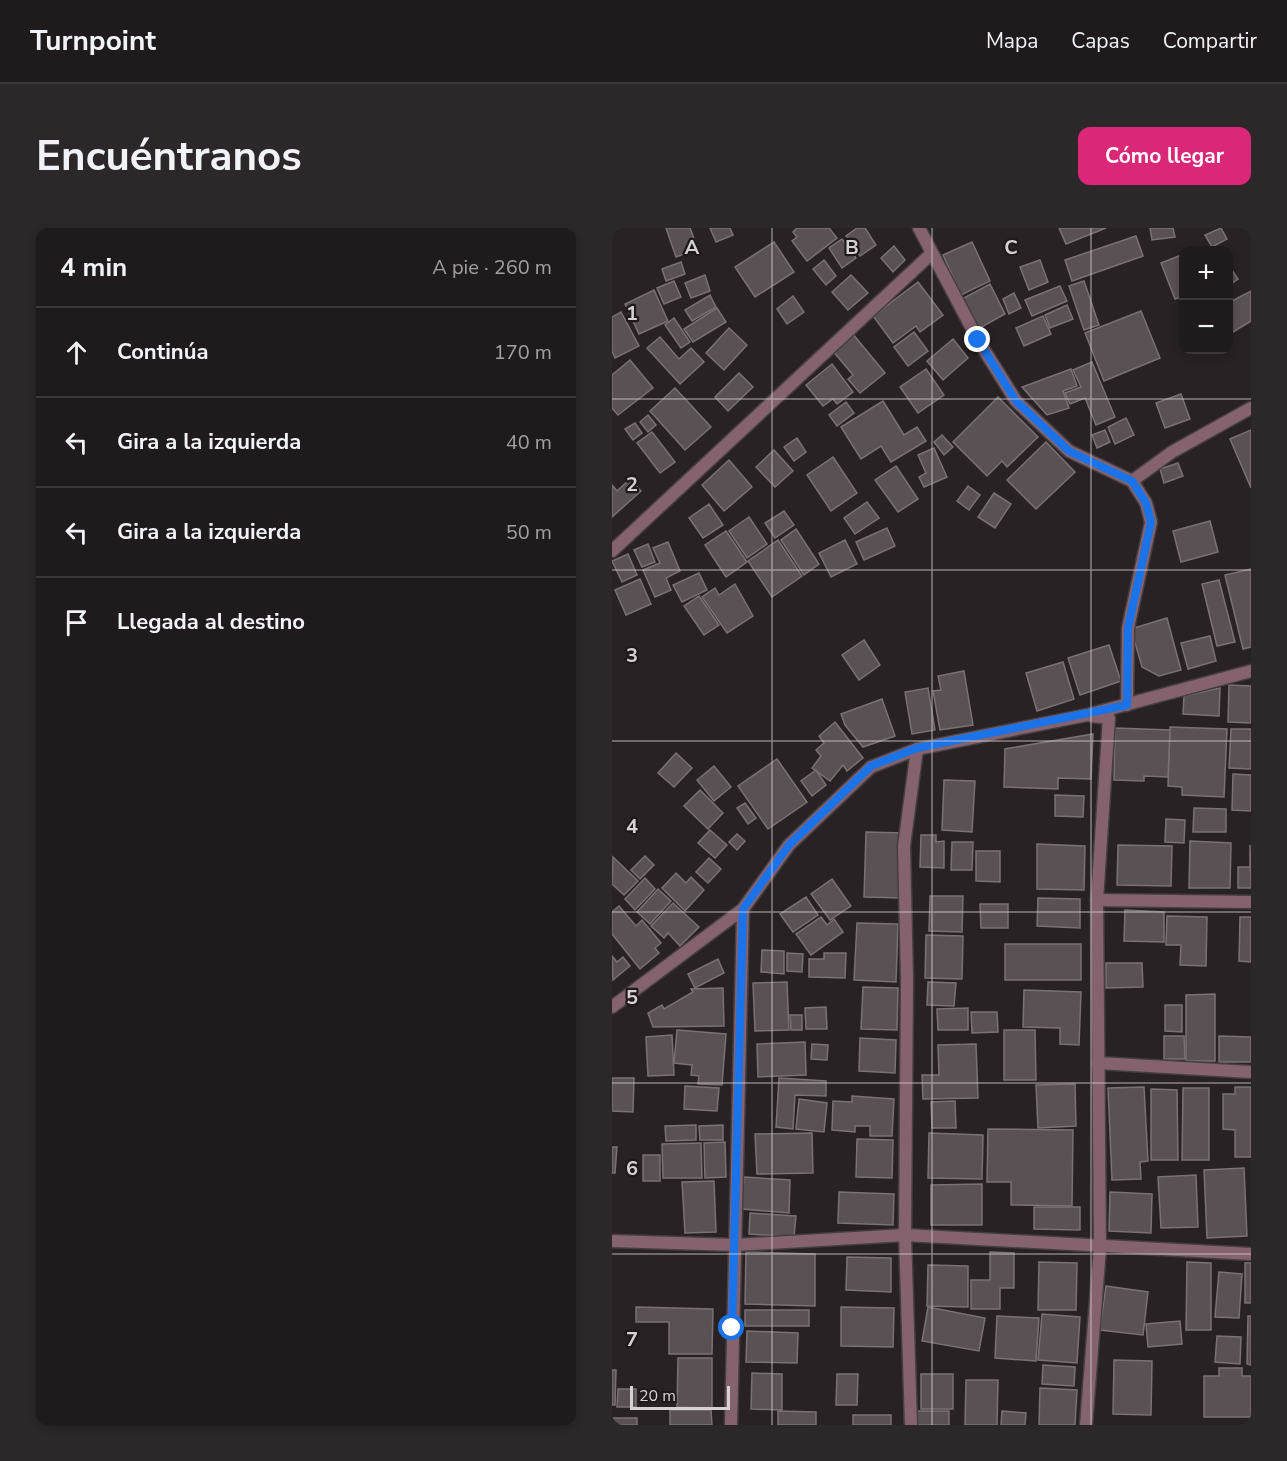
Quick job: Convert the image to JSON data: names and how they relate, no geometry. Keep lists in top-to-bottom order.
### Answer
{
  "scale_bar": "20 m",
  "page": {
    "header": "Turnpoint",
    "nav": ["Mapa", "Capas", "Compartir"],
    "buttons": "Cómo llegar",
    "title": "Encuéntranos",
    "heading": ["4 min", "A pie · 260 m"],
    "map_buttons": ["+", "−"],
    "list": [
      ["Continúa", "170 m"],
      ["Gira a la izquierda", "40 m"],
      ["Gira a la izquierda", "50 m"],
      "Llegada al destino"
    ],
    "scale": "20 m"
  },
  "grid": {
    "columns": ["A", "B", "C"],
    "rows": [
      "1",
      "2",
      "3",
      "4",
      "5",
      "6",
      "7"
    ]
  }
}
